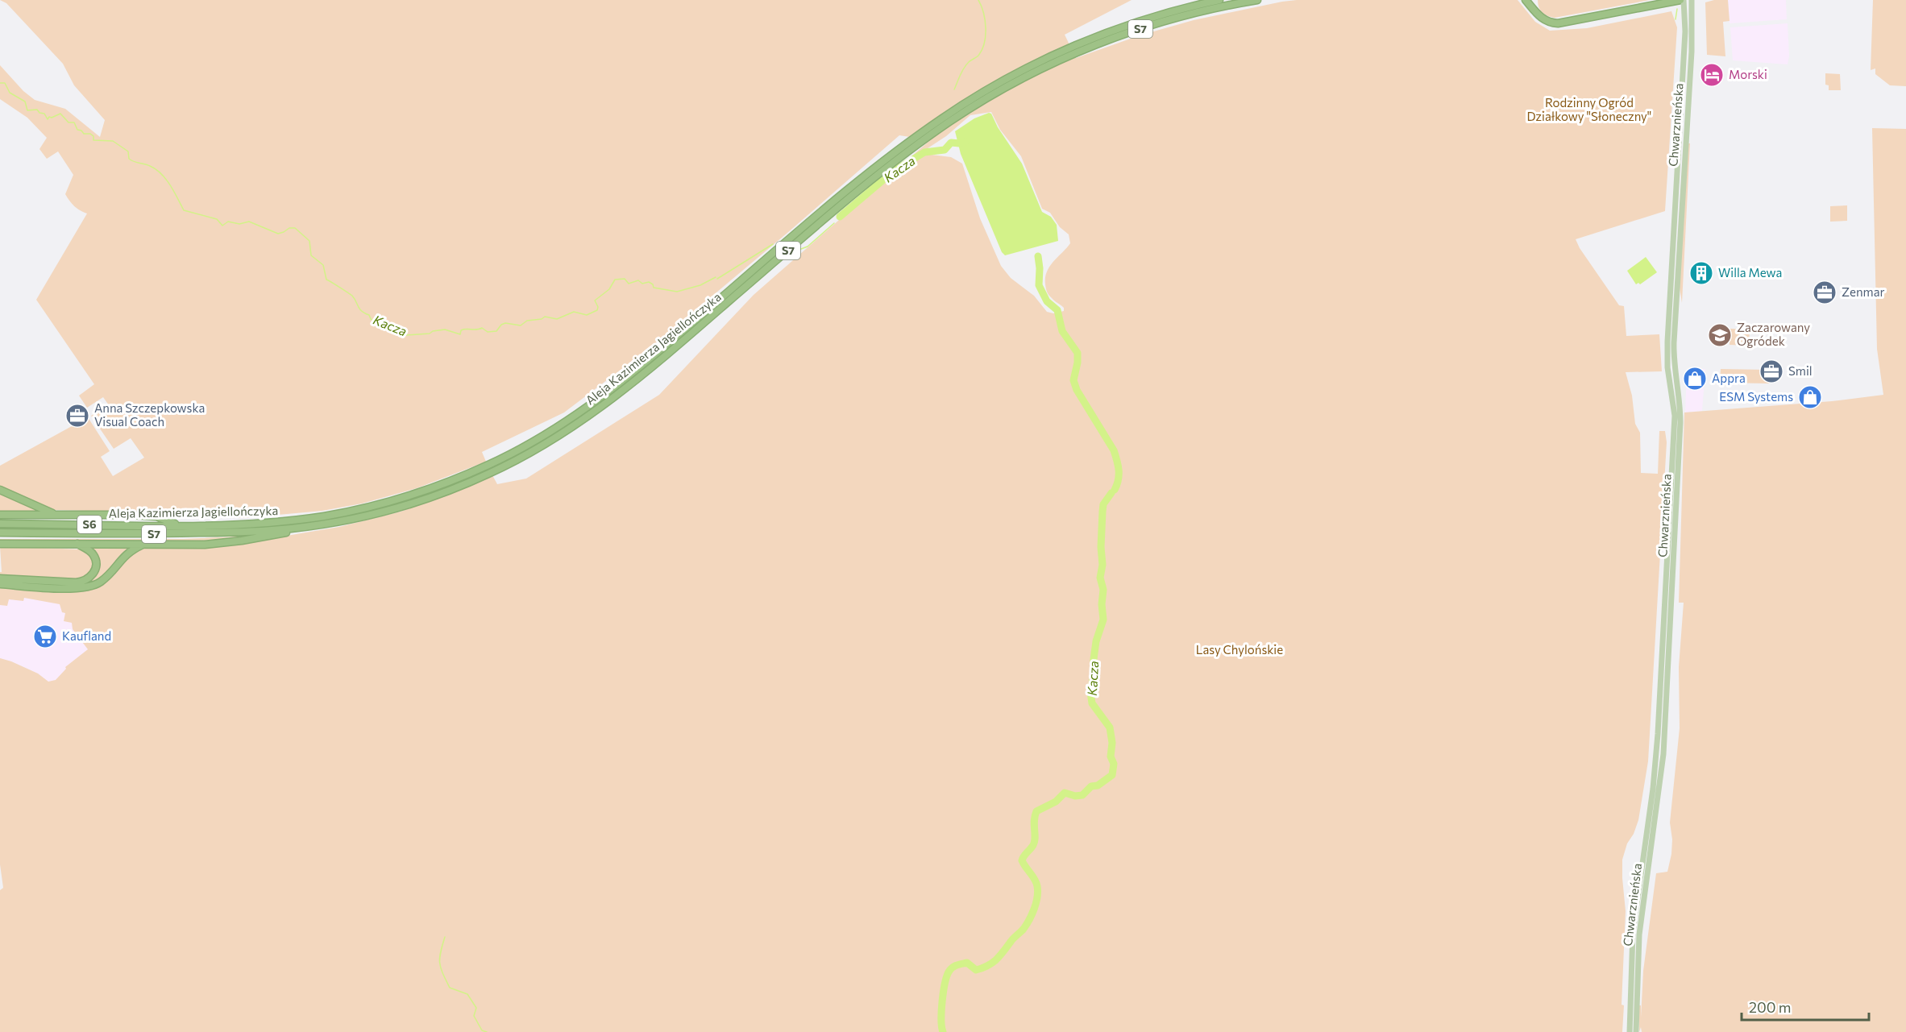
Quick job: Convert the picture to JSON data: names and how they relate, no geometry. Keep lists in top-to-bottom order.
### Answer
{
  "streets": {
    "highway": ["S7", "Aleja Kazimierza Jagiellończyka", "S6"],
    "main road": ["Chwarznieńska"]
  },
  "crossings": [
    ["S7", "Aleja Kazimierza Jagiellończyka"]
  ],
  "water": ["Kacza"],
  "parks": ["Rodzinny Ogród Działkowy \"Słoneczny\"", "Lasy Chylońskie"],
  "places": {
    "hotel": ["Morski"],
    "building": ["Willa Mewa"],
    "office": ["Zenmar", "Smil", "Anna Szczepkowska Visual Coach"],
    "school or university": ["Zaczarowany Ogródek"],
    "shop": ["Appra", "ESM Systems"],
    "supermarket": ["Kaufland"]
  },
  "scale_bar": "200 m"
}
